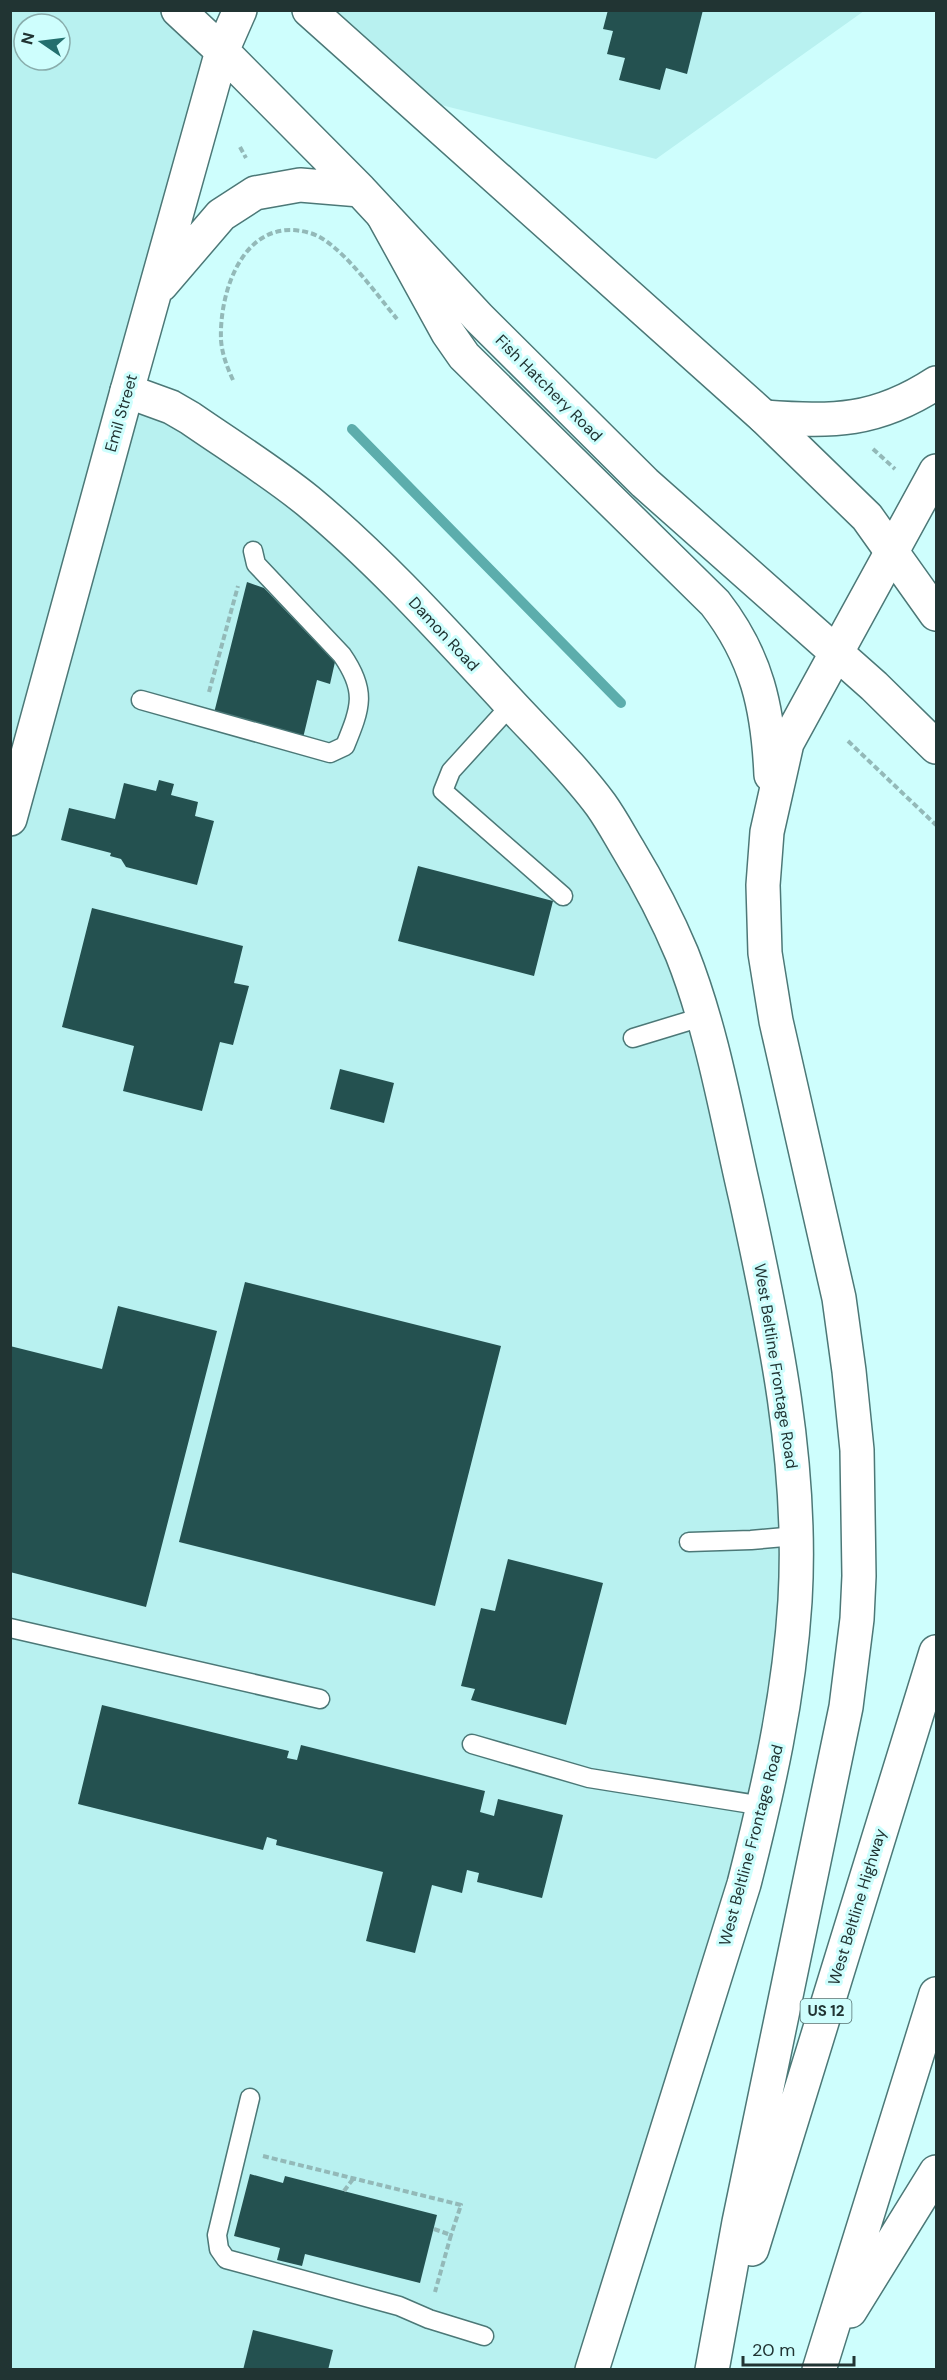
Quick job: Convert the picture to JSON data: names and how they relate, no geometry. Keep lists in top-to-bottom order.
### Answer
{
  "streets": {
    "main road": [
      "Fish Hatchery Road",
      "Emil Street",
      "Damon Road",
      "West Beltline Frontage Road",
      "West Beltline Highway",
      "US 12"
    ]
  },
  "crossings": [
    ["Fish Hatchery Road", "Emil Street"],
    ["Emil Street", "Damon Road"],
    ["Damon Road", "West Beltline Frontage Road"]
  ],
  "scale_bar": "20 m",
  "north": "left"
}
